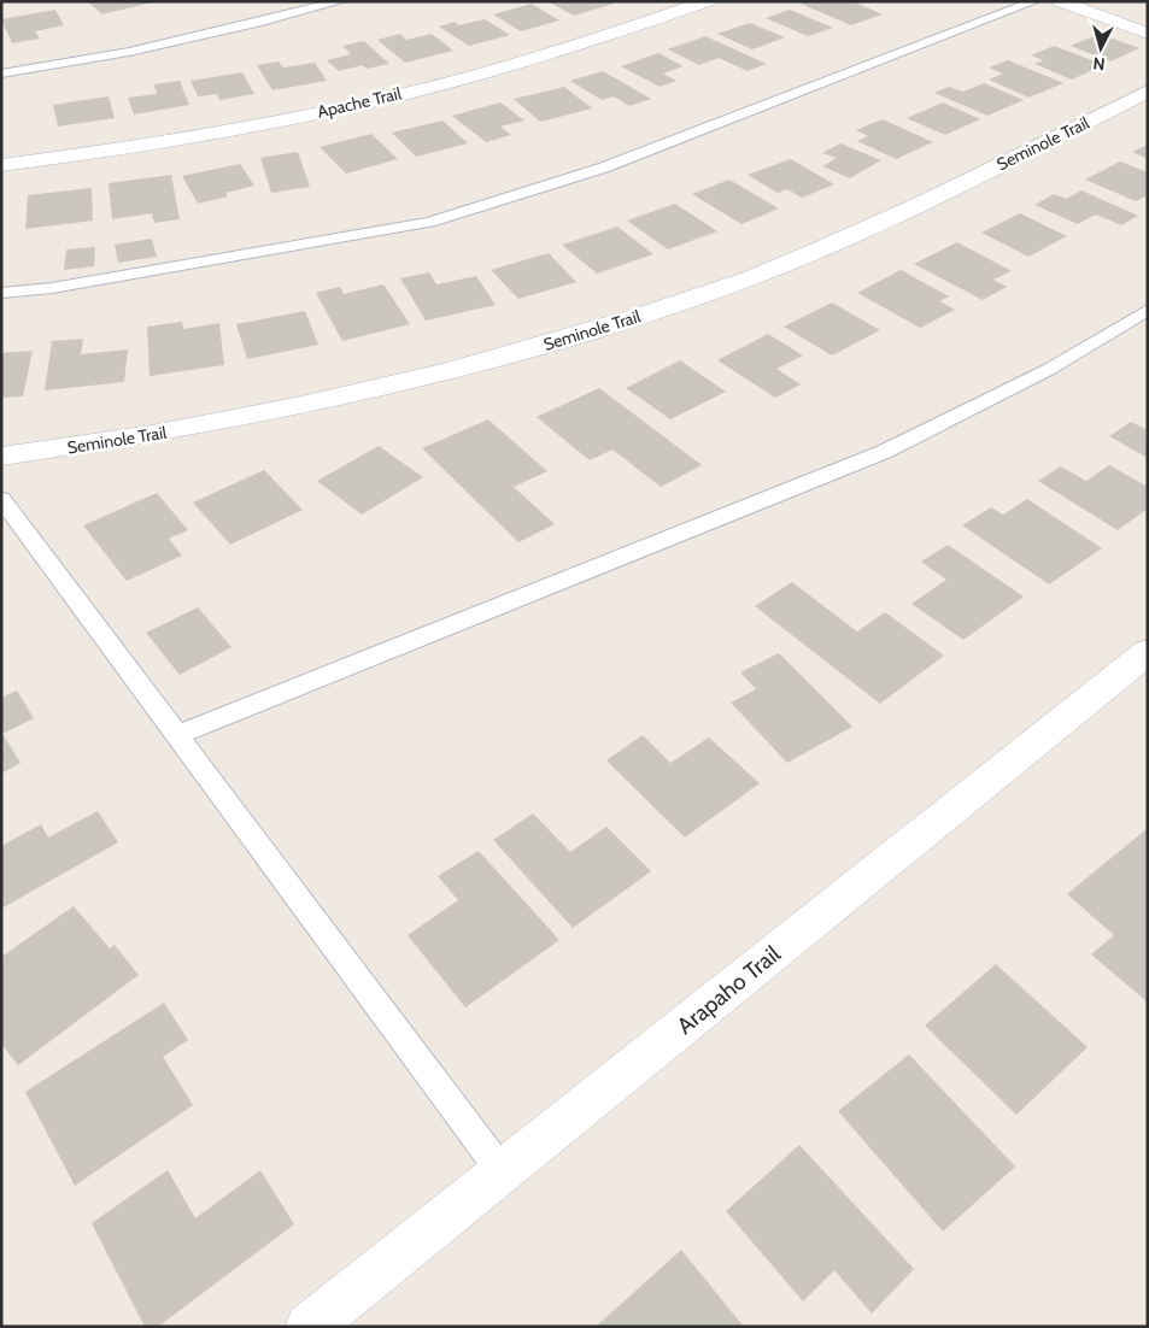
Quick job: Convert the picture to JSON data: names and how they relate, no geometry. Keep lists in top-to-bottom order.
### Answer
{
  "streets": {
    "street": ["Apache Trail", "Seminole Trail", "Arapaho Trail"]
  },
  "north": "bottom"
}
